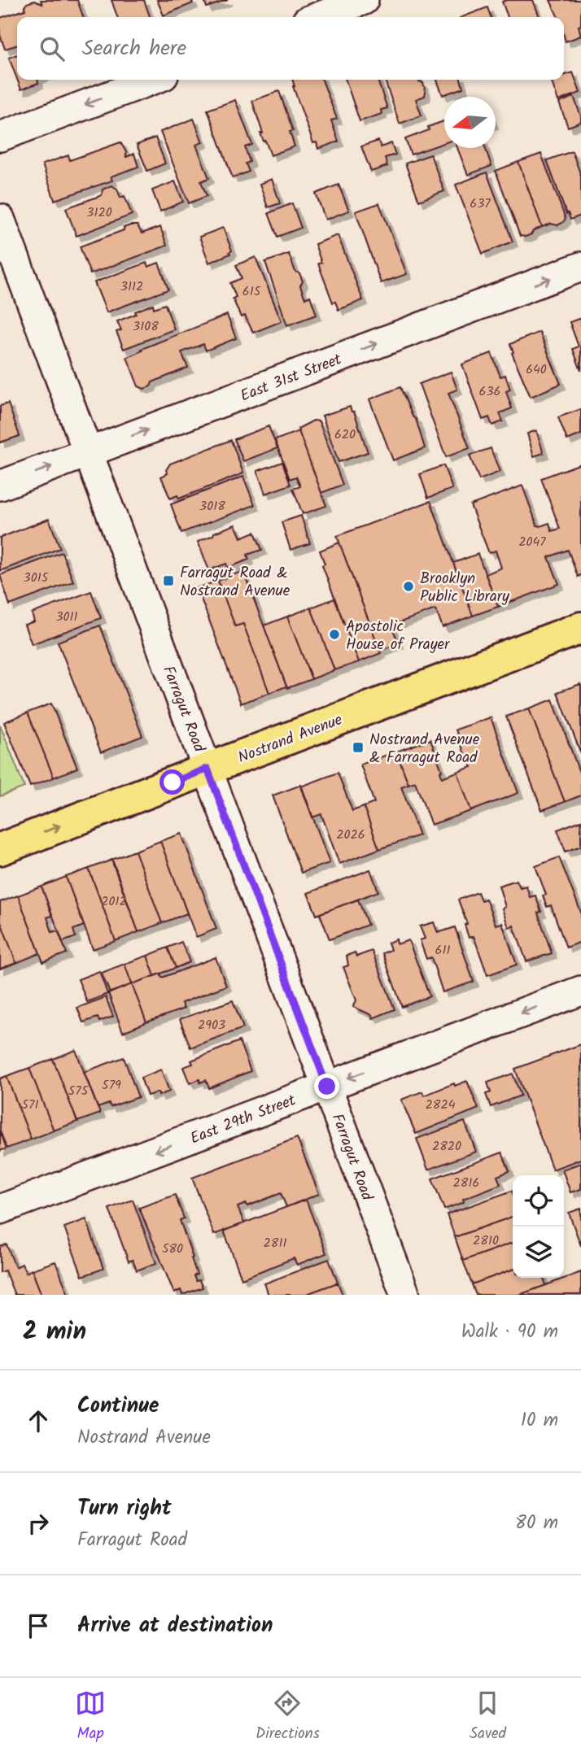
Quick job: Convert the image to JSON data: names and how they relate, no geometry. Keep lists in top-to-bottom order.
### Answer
{
  "streets": {
    "main road": ["Nostrand Avenue"],
    "street": ["East 31st Street", "Farragut Road", "East 29th Street"]
  },
  "crossings": [
    ["East 31st Street", "Farragut Road"],
    ["Farragut Road", "Nostrand Avenue"],
    ["Farragut Road", "East 29th Street"]
  ],
  "one_way": ["East 31st Street", "Nostrand Avenue", "East 29th Street"],
  "places": {
    "transit": ["Farragut Road & Nostrand Avenue", "Nostrand Avenue & Farragut Road"],
    "other": ["Brooklyn Public Library", "Apostolic House of Prayer"]
  },
  "house_numbers": [
    "637",
    "3120",
    "3112",
    "615",
    "3108",
    "640",
    "636",
    "620",
    "3018",
    "2047",
    "3015",
    "3011",
    "2026",
    "2012",
    "611",
    "2903",
    "579",
    "575",
    "571",
    "2824",
    "2820",
    "2816",
    "2810",
    "2811",
    "580"
  ],
  "north": "left",
  "page": {
    "search": "Search here",
    "heading": ["2 min", "Walk · 90 m"],
    "list": [
      ["Continue", "Nostrand Avenue", "10 m"],
      ["Turn right", "Farragut Road", "80 m"],
      "Arrive at destination"
    ],
    "nav": ["Map", "Directions", "Saved"]
  }
}
